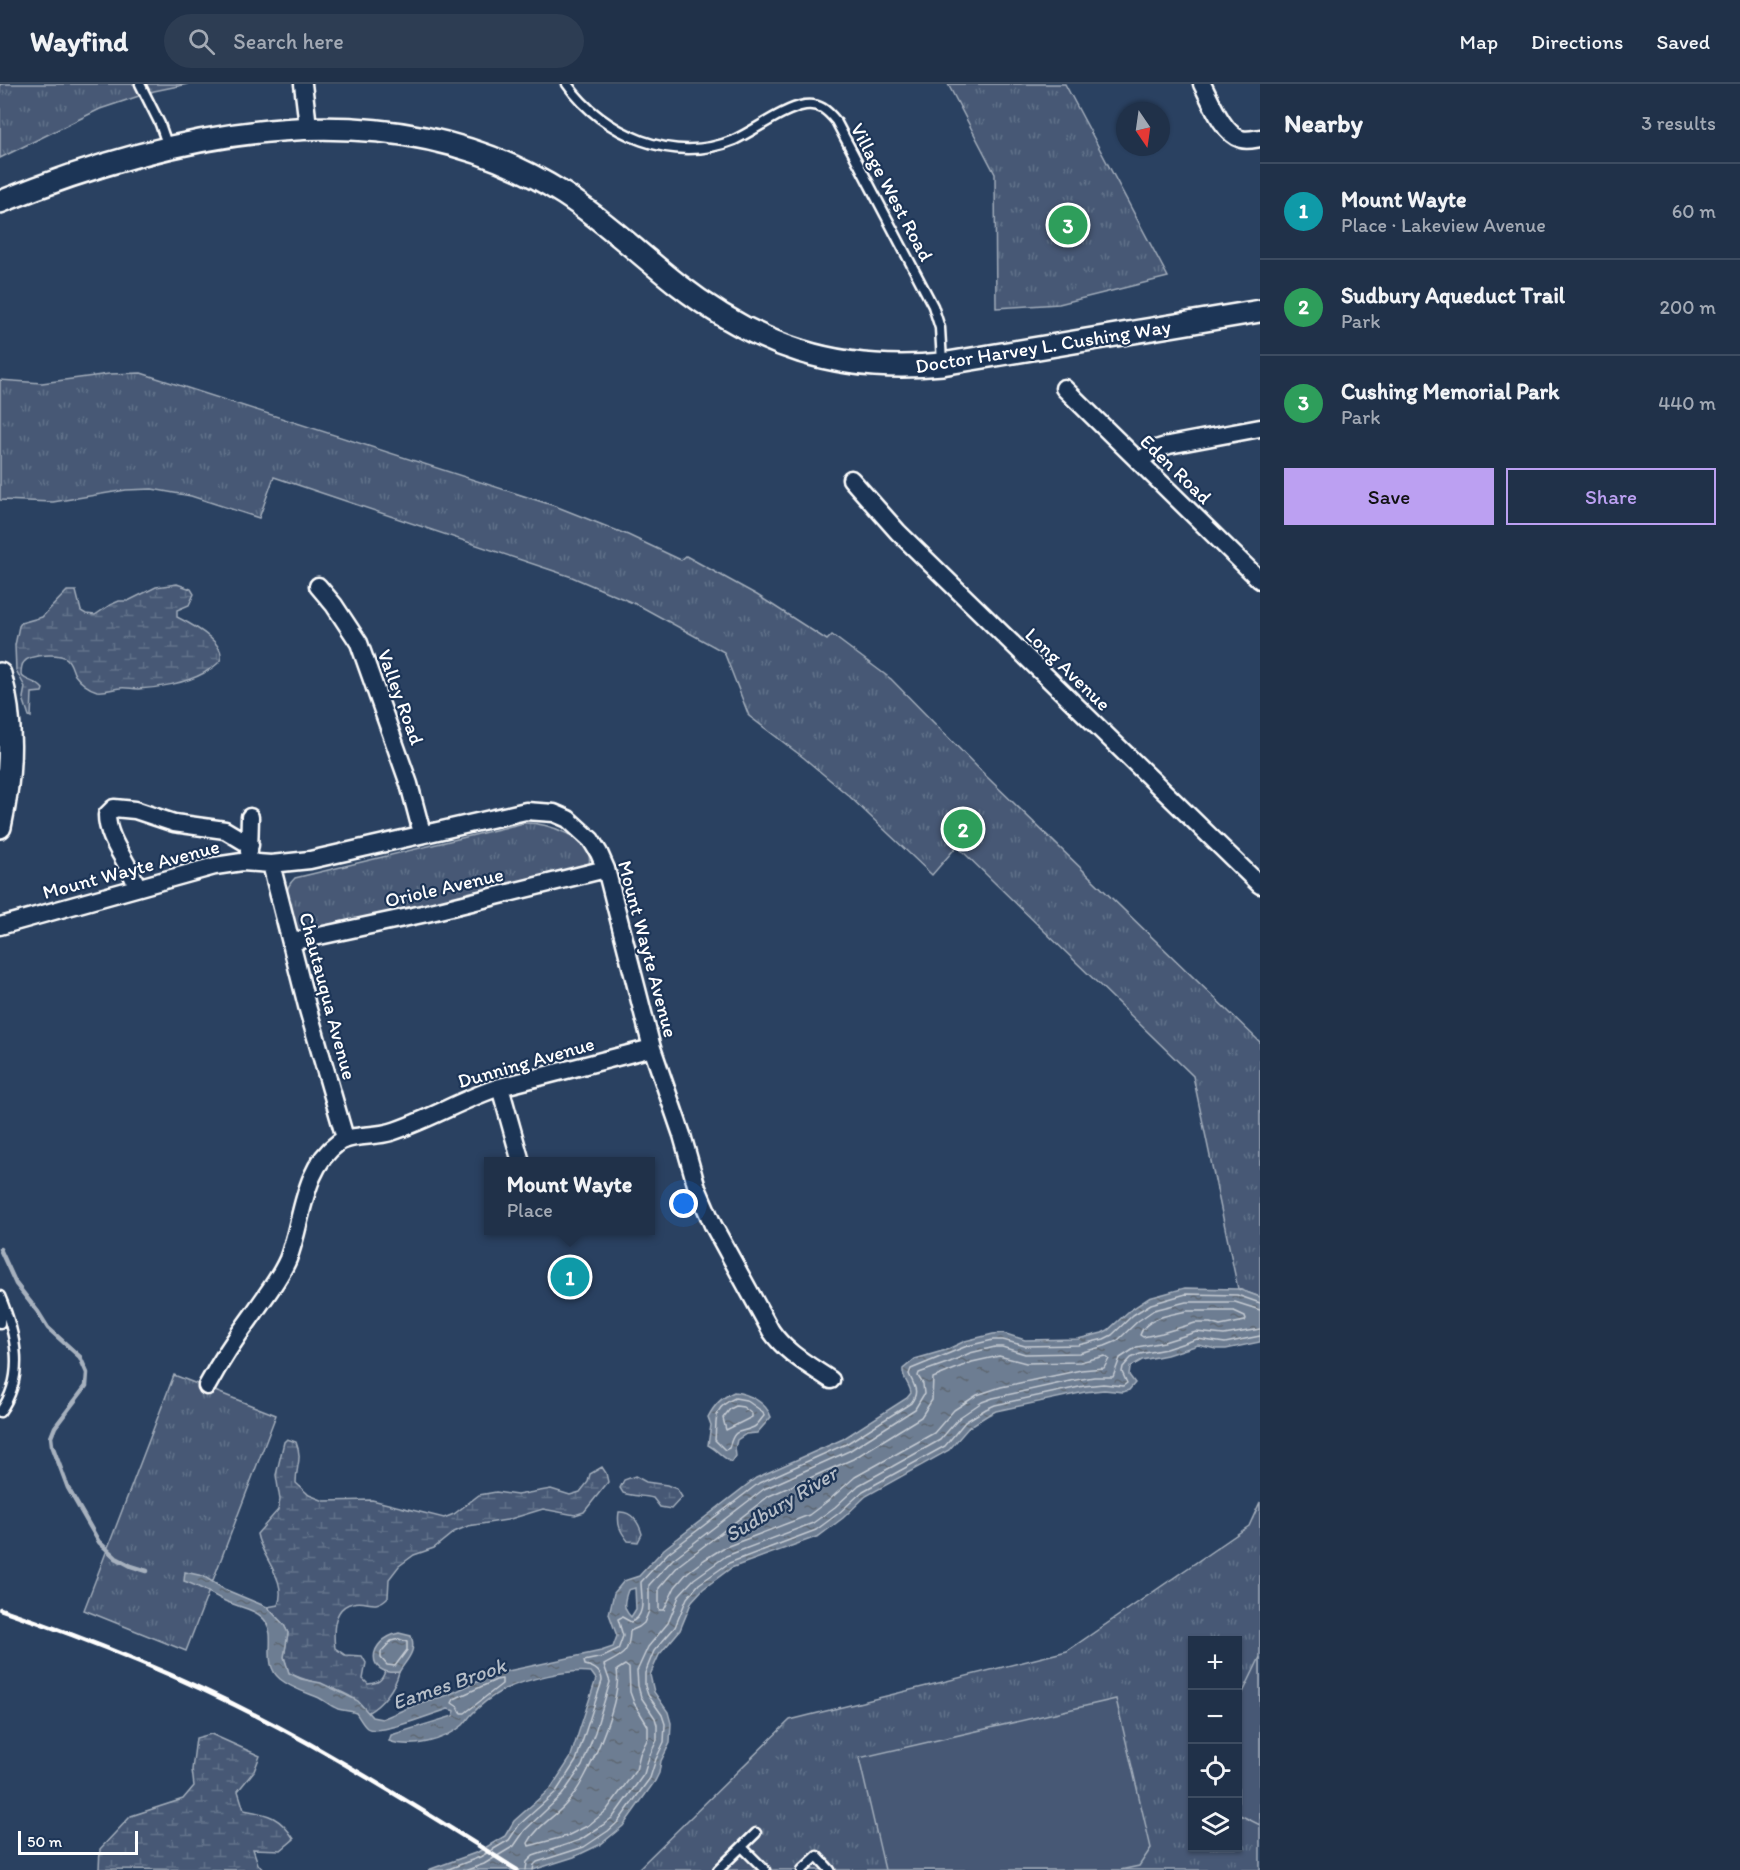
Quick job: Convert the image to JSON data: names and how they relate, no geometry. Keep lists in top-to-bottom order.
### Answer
{
  "streets": {
    "street": [
      "Doctor Harvey L. Cushing Way",
      "Eden Road",
      "Long Avenue",
      "Valley Road",
      "Mount Wayte Avenue",
      "Oriole Avenue",
      "Chautauqua Avenue",
      "Dunning Avenue"
    ],
    "lane": ["Village West Road"]
  },
  "crossings": [
    ["Village West Road", "Doctor Harvey L. Cushing Way"],
    ["Valley Road", "Mount Wayte Avenue"],
    ["Mount Wayte Avenue", "Oriole Avenue"],
    ["Mount Wayte Avenue", "Chautauqua Avenue"],
    ["Mount Wayte Avenue", "Dunning Avenue"],
    ["Oriole Avenue", "Chautauqua Avenue"],
    ["Chautauqua Avenue", "Dunning Avenue"]
  ],
  "water": ["Sudbury River", "Eames Brook"],
  "scale_bar": "50 m",
  "north": "bottom",
  "page": {
    "header": "Wayfind",
    "search": "Search here",
    "nav": ["Map", "Directions", "Saved"],
    "heading": ["Nearby", "3 results"],
    "list": [
      {
        "mark": "1",
        "name": "Mount Wayte",
        "note": "Place · Lakeview Avenue",
        "value": "60 m"
      },
      {
        "mark": "2",
        "name": "Sudbury Aqueduct Trail",
        "note": "Park",
        "value": "200 m"
      },
      {
        "mark": "3",
        "name": "Cushing Memorial Park",
        "note": "Park",
        "value": "440 m"
      }
    ],
    "pins": ["3", "2", "1"],
    "buttons": ["Save", "Share"],
    "popup": ["Mount Wayte", "Place"],
    "map_buttons": ["+", "−"],
    "scale": "50 m"
  }
}
